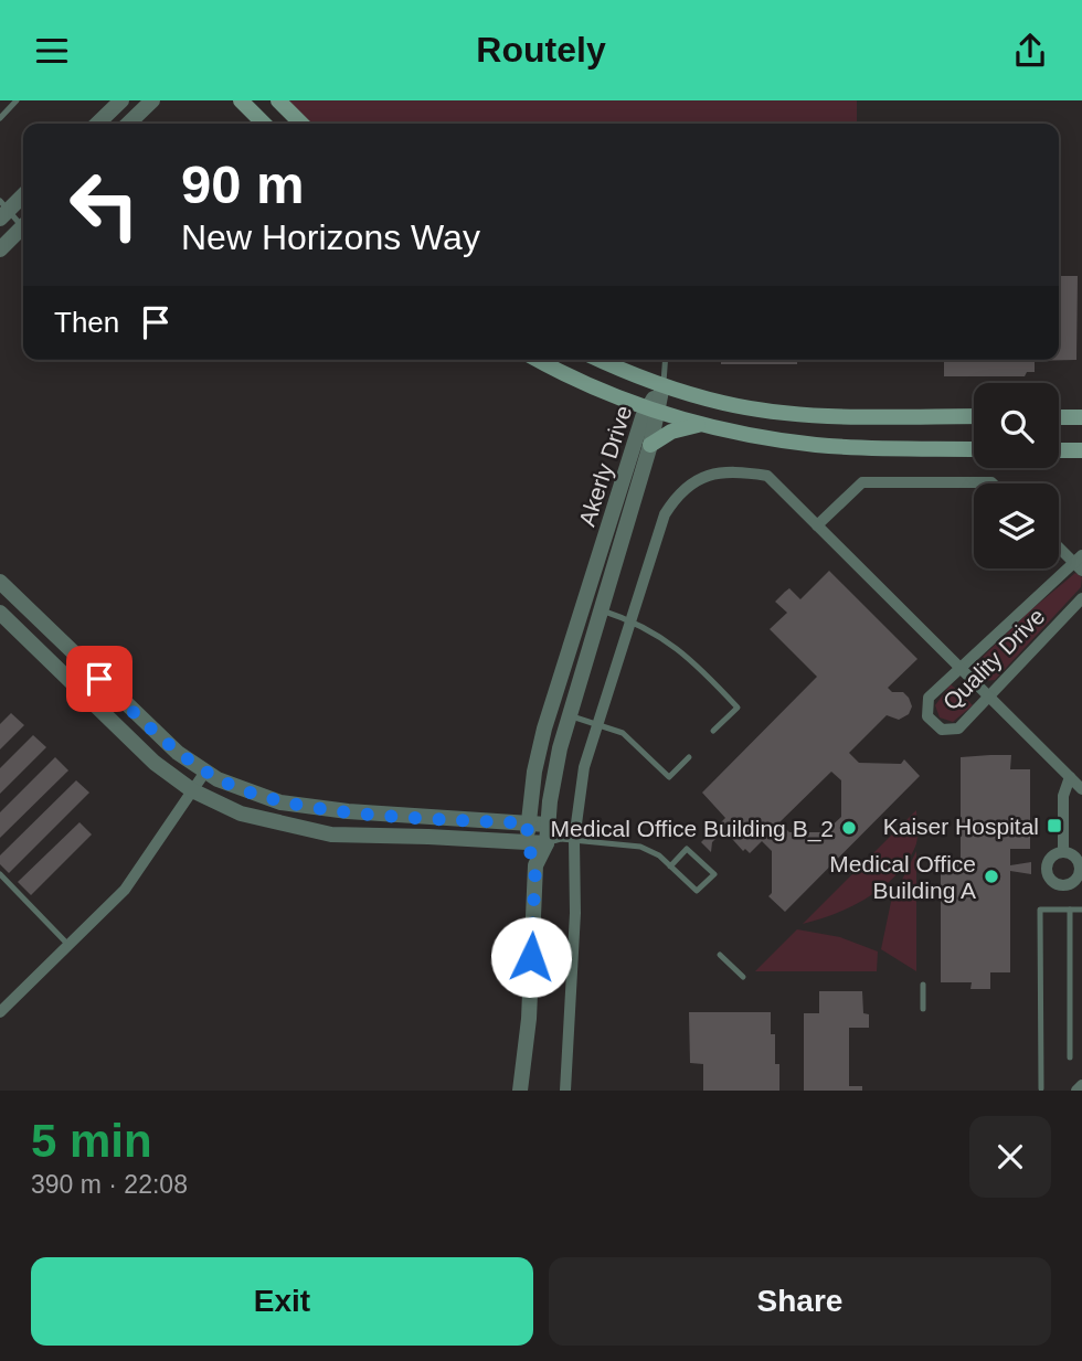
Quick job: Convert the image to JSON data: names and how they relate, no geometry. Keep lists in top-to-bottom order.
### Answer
{
  "streets": {
    "street": ["Akerly Drive", "Quality Drive"]
  },
  "places": {
    "transit": ["Kaiser Hospital"],
    "other": ["Medical Office Building B_2", "Medical Office Building A"]
  },
  "page": {
    "header": "Routely",
    "turn": ["90 m", "New Horizons Way"],
    "then": "Then",
    "heading": ["5 min", "390 m · 22:08"],
    "buttons": ["Exit", "Share"]
  }
}
